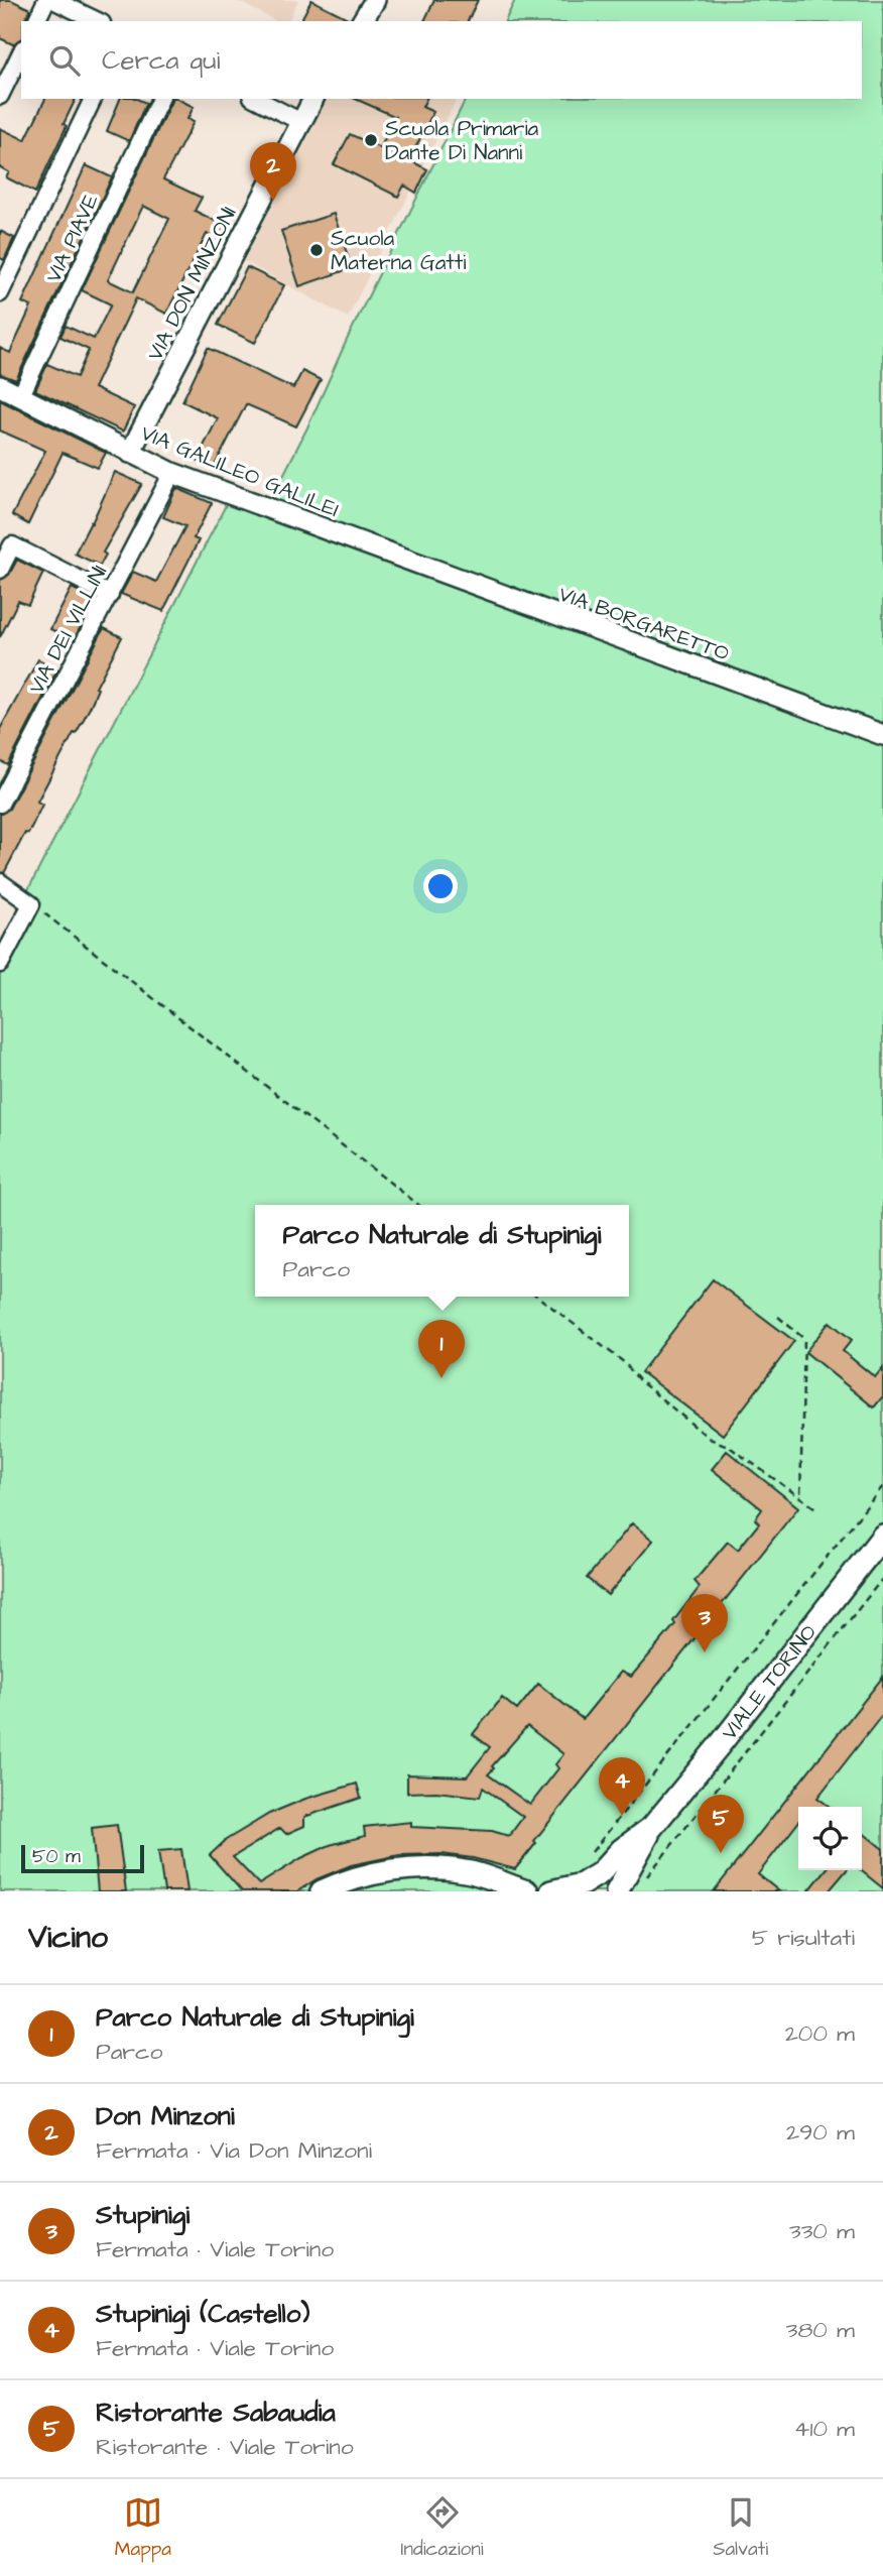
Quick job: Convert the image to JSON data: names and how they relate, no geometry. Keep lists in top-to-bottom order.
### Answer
{
  "streets": {
    "main road": ["VIALE TORINO"],
    "street": [
      "VIA PIAVE",
      "VIA DON MINZONI",
      "VIA GALILEO GALILEI",
      "VIA BORGARETTO",
      "VIA DEI VILLINI"
    ]
  },
  "crossings": [
    ["VIA PIAVE", "VIA GALILEO GALILEI"],
    ["VIA DON MINZONI", "VIA GALILEO GALILEI"],
    ["VIA GALILEO GALILEI", "VIA BORGARETTO"],
    ["VIA GALILEO GALILEI", "VIA DEI VILLINI"]
  ],
  "places": ["Scuola Primaria Dante Di Nanni", "Scuola Materna Gatti"],
  "scale_bar": "50 m",
  "page": {
    "search": "Cerca qui",
    "pins": [
      "2",
      "1",
      "3",
      "4",
      "5"
    ],
    "popup": ["Parco Naturale di Stupinigi", "Parco"],
    "scale": "50 m",
    "heading": ["Vicino", "5 risultati"],
    "list": [
      {
        "mark": "1",
        "name": "Parco Naturale di Stupinigi",
        "note": "Parco",
        "value": "200 m"
      },
      {
        "mark": "2",
        "name": "Don Minzoni",
        "note": "Fermata · Via Don Minzoni",
        "value": "290 m"
      },
      {
        "mark": "3",
        "name": "Stupinigi",
        "note": "Fermata · Viale Torino",
        "value": "330 m"
      },
      {
        "mark": "4",
        "name": "Stupinigi (Castello)",
        "note": "Fermata · Viale Torino",
        "value": "380 m"
      },
      {
        "mark": "5",
        "name": "Ristorante Sabaudia",
        "note": "Ristorante · Viale Torino",
        "value": "410 m"
      }
    ],
    "nav": ["Mappa", "Indicazioni", "Salvati"]
  }
}
